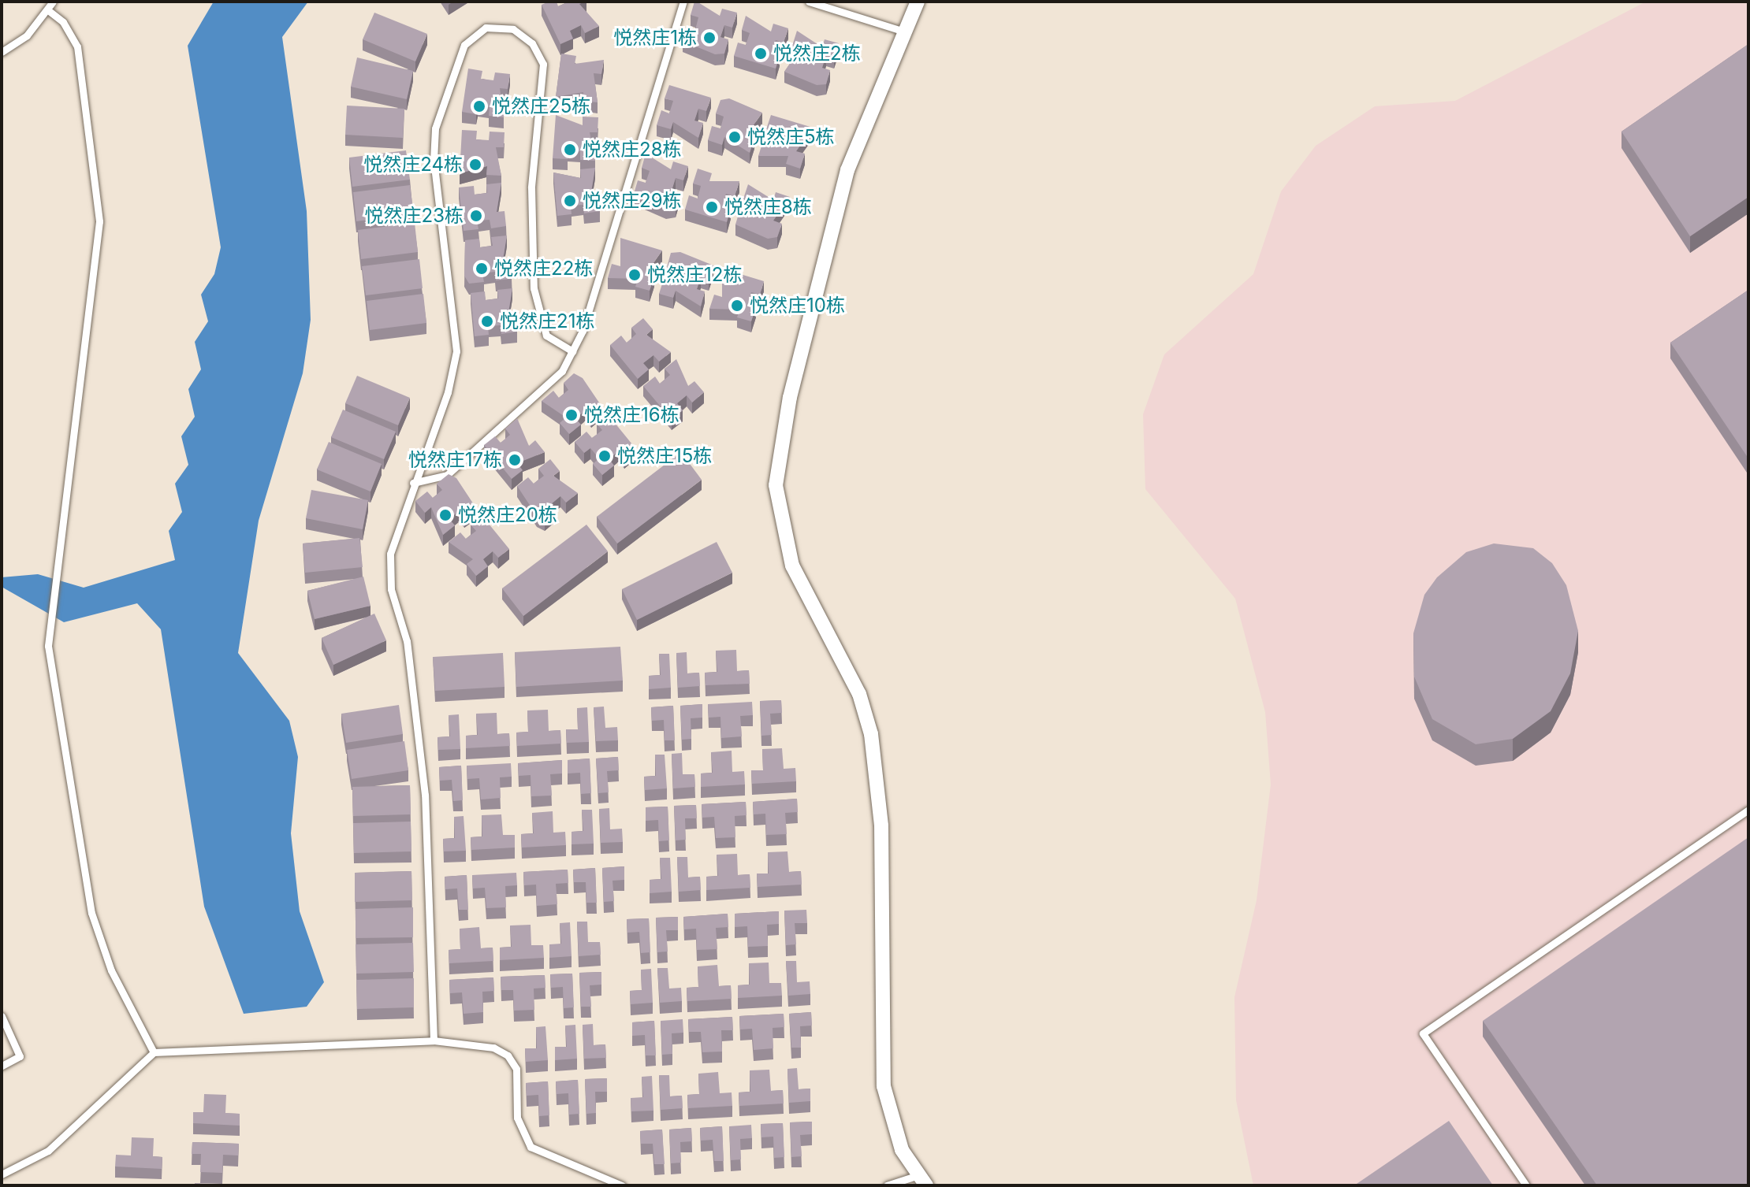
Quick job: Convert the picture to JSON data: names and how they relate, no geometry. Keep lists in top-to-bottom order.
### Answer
{
  "places": [
    "悦然庄1栋",
    "悦然庄2栋",
    "悦然庄25栋",
    "悦然庄5栋",
    "悦然庄28栋",
    "悦然庄24栋",
    "悦然庄29栋",
    "悦然庄8栋",
    "悦然庄23栋",
    "悦然庄22栋",
    "悦然庄12栋",
    "悦然庄10栋",
    "悦然庄21栋",
    "悦然庄16栋",
    "悦然庄15栋",
    "悦然庄17栋",
    "悦然庄20栋"
  ]
}
